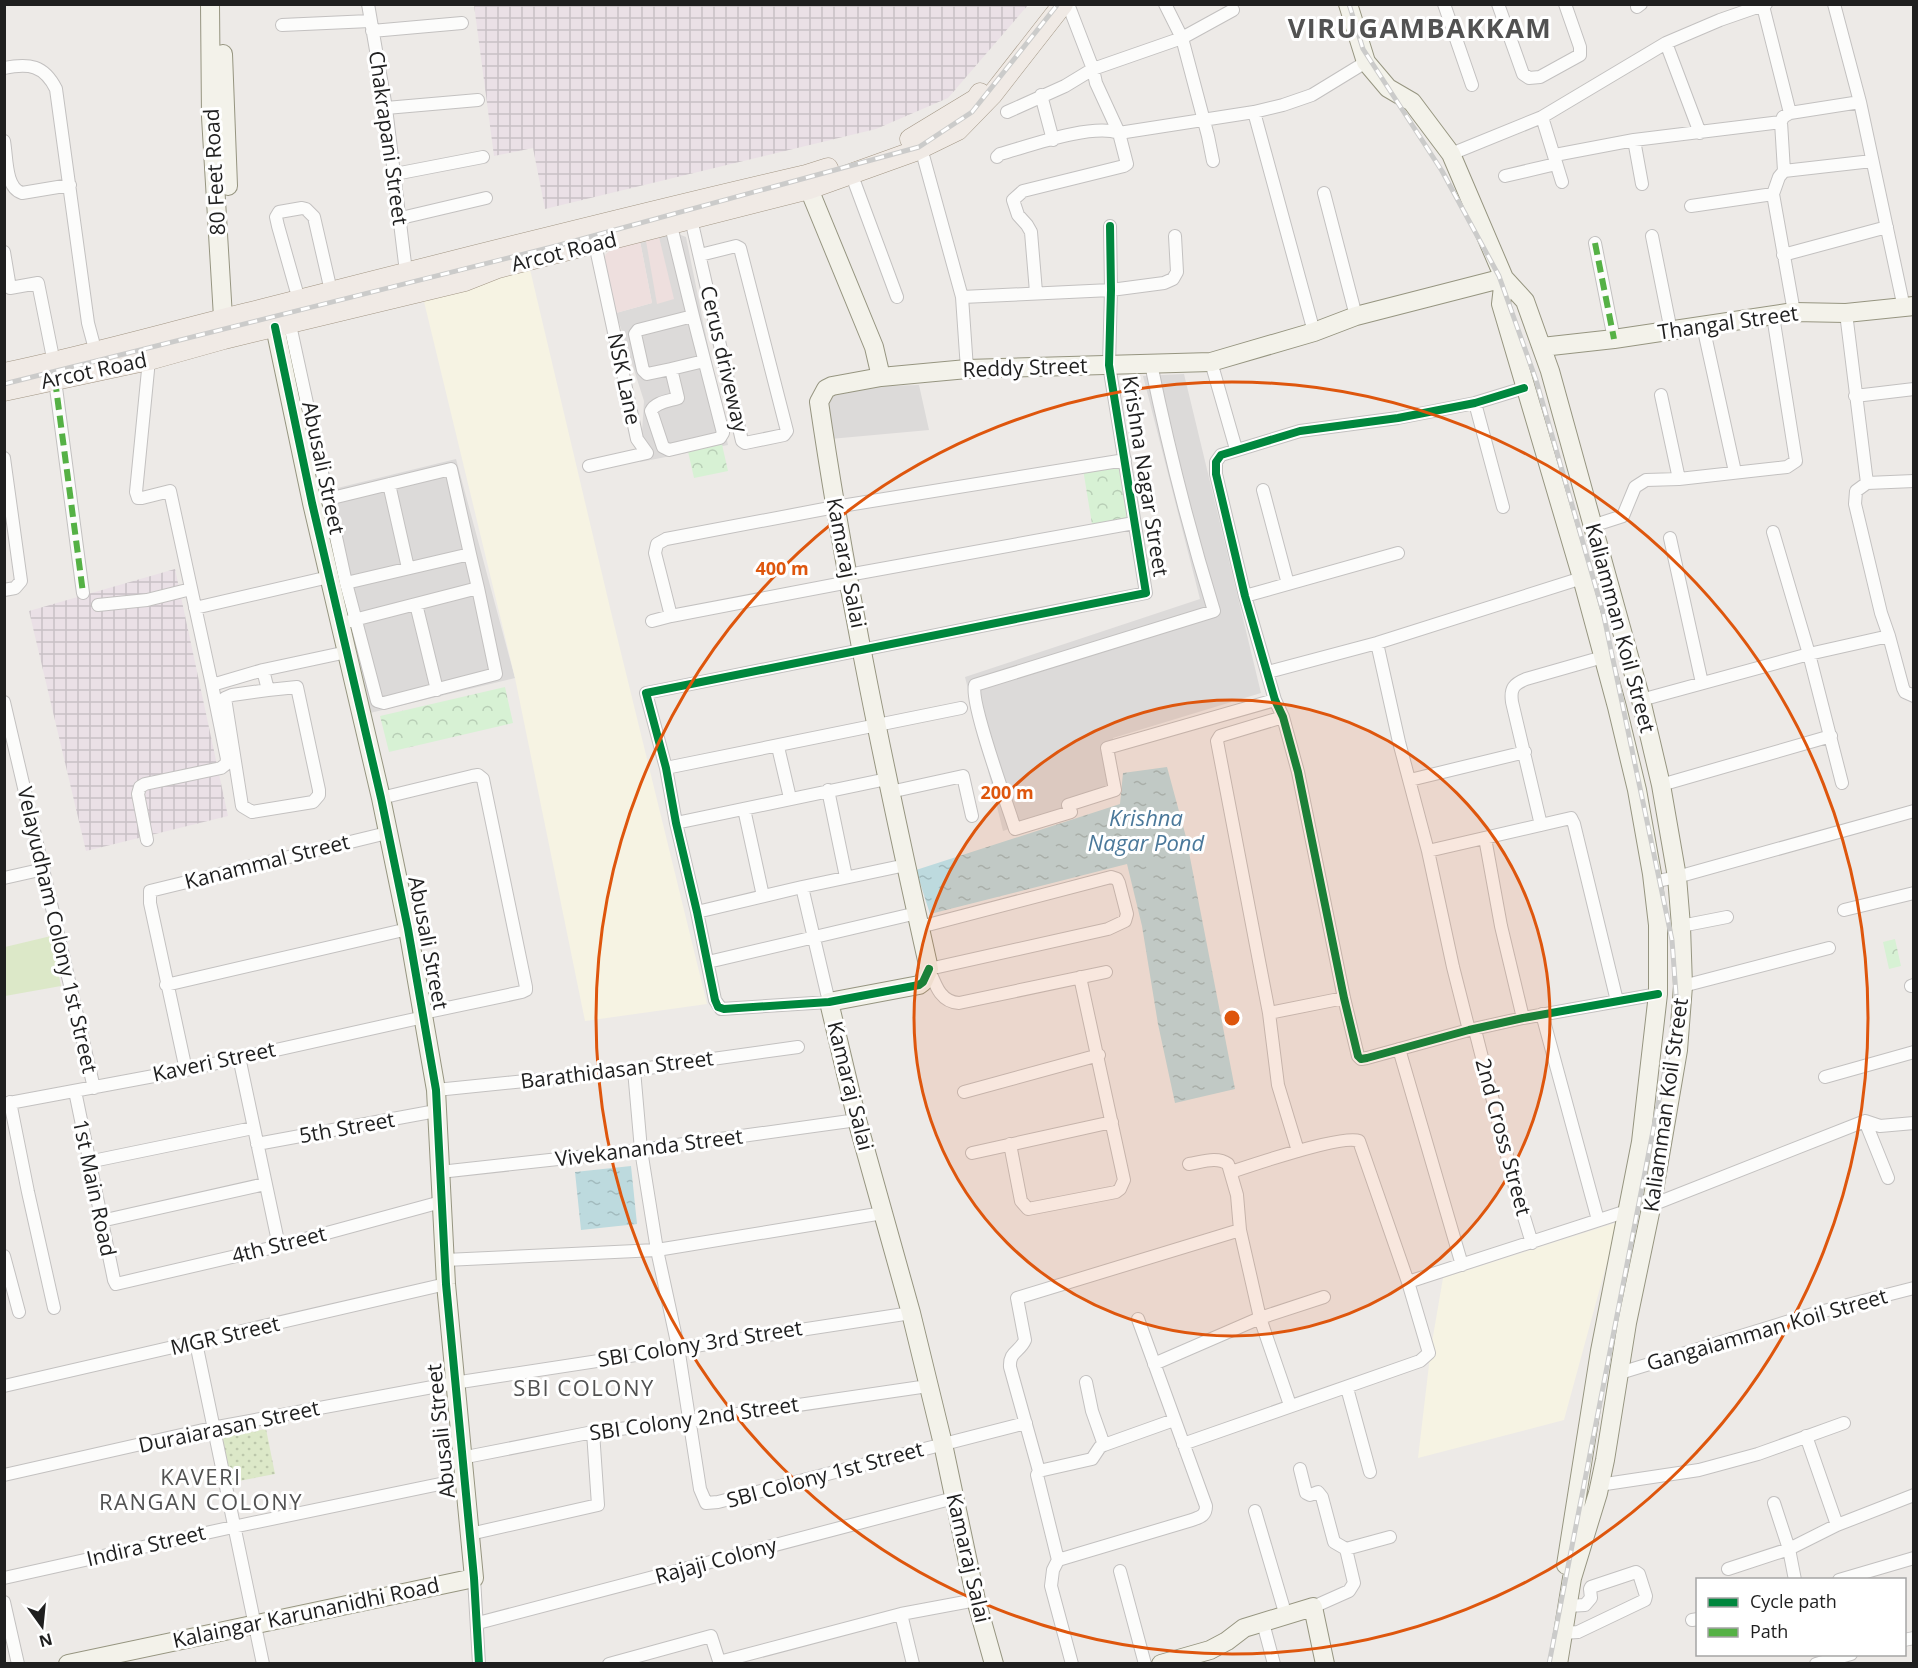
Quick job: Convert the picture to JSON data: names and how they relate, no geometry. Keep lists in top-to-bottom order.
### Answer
{
  "streets": {
    "main road": ["Arcot Road"],
    "street": [
      "Chakrapani Street",
      "80 Feet Road",
      "Thangal Street",
      "Cerus driveway",
      "Reddy Street",
      "NSK Lane",
      "Abusali Street",
      "Krishna Nagar Street",
      "Kamaraj Salai",
      "Kaliamman Koil Street",
      "Kanammal Street",
      "Velayudham Colony 1st Street",
      "Kaveri Street",
      "Barathidasan Street",
      "5th Street",
      "2nd Cross Street",
      "Vivekananda Street",
      "1st Main Road",
      "4th Street",
      "Gangaiamman Koil Street",
      "MGR Street",
      "SBI Colony 3rd Street",
      "SBI Colony 2nd Street",
      "Duraiarasan Street",
      "SBI Colony 1st Street",
      "Indira Street",
      "Rajaji Colony",
      "Kalaingar Karunanidhi Road"
    ]
  },
  "crossings": [
    ["Chakrapani Street", "Arcot Road"],
    ["80 Feet Road", "Arcot Road"],
    ["Arcot Road", "Cerus driveway"],
    ["Arcot Road", "NSK Lane"],
    ["Arcot Road", "Abusali Street"],
    ["Thangal Street", "Kaliamman Koil Street"],
    ["Reddy Street", "Krishna Nagar Street"],
    ["Reddy Street", "Kamaraj Salai"],
    ["Reddy Street", "Kaliamman Koil Street"],
    ["Abusali Street", "Kanammal Street"],
    ["Abusali Street", "Kaveri Street"],
    ["Abusali Street", "Barathidasan Street"],
    ["Abusali Street", "5th Street"],
    ["Abusali Street", "Vivekananda Street"],
    ["Abusali Street", "4th Street"],
    ["Abusali Street", "MGR Street"],
    ["Abusali Street", "SBI Colony 3rd Street"],
    ["Abusali Street", "SBI Colony 2nd Street"],
    ["Abusali Street", "Duraiarasan Street"],
    ["Abusali Street", "Indira Street"],
    ["Abusali Street", "Kalaingar Karunanidhi Road"],
    ["Krishna Nagar Street", "Kamaraj Salai"],
    ["Kamaraj Salai", "Vivekananda Street"],
    ["Kamaraj Salai", "SBI Colony 3rd Street"],
    ["Kamaraj Salai", "SBI Colony 2nd Street"],
    ["Kamaraj Salai", "SBI Colony 1st Street"],
    ["Kamaraj Salai", "Rajaji Colony"],
    ["Kaliamman Koil Street", "Gangaiamman Koil Street"],
    ["Velayudham Colony 1st Street", "Kaveri Street"],
    ["Kaveri Street", "1st Main Road"],
    ["1st Main Road", "4th Street"],
    ["SBI Colony 3rd Street", "Duraiarasan Street"],
    ["SBI Colony 2nd Street", "SBI Colony 1st Street"]
  ],
  "districts": ["VIRUGAMBAKKAM", "SBI COLONY", "KAVERI RANGAN COLONY"],
  "water": ["Krishna Nagar Pond"],
  "legend": ["Cycle path", "Path"],
  "north": "bottom",
  "rings": ["400 m", "200 m"]
}
